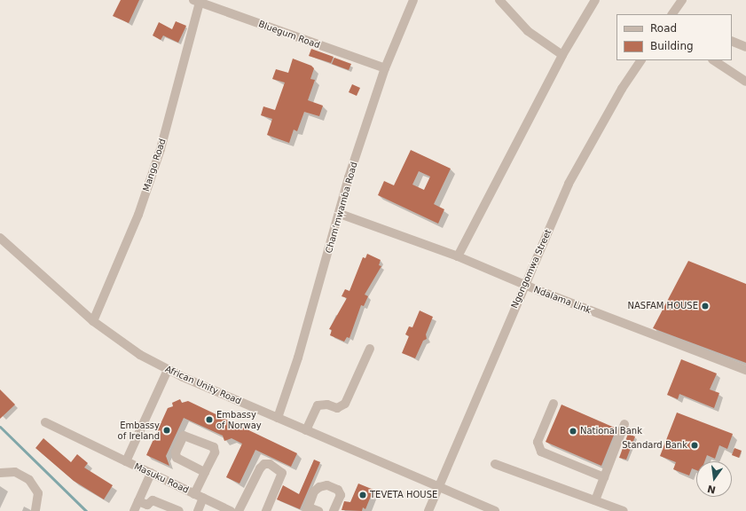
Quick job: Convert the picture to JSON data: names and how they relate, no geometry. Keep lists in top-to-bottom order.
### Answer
{
  "streets": {
    "street": [
      "Bluegum Road",
      "Mango Road",
      "Cham'mwamba Road",
      "Ngongomwa Street",
      "Ndalama Link",
      "African Unity Road",
      "Masuku Road"
    ]
  },
  "crossings": [
    ["Bluegum Road", "Mango Road"],
    ["Bluegum Road", "Cham'mwamba Road"],
    ["Mango Road", "African Unity Road"],
    ["Cham'mwamba Road", "Ndalama Link"],
    ["Cham'mwamba Road", "African Unity Road"],
    ["Ngongomwa Street", "Ndalama Link"],
    ["Ngongomwa Street", "African Unity Road"],
    ["African Unity Road", "Masuku Road"]
  ],
  "places": [
    "NASFAM HOUSE",
    "Embassy of Norway",
    "Embassy of Ireland",
    "National Bank",
    "Standard Bank",
    "TEVETA HOUSE"
  ],
  "legend": ["Road", "Building"],
  "north": "bottom"
}
